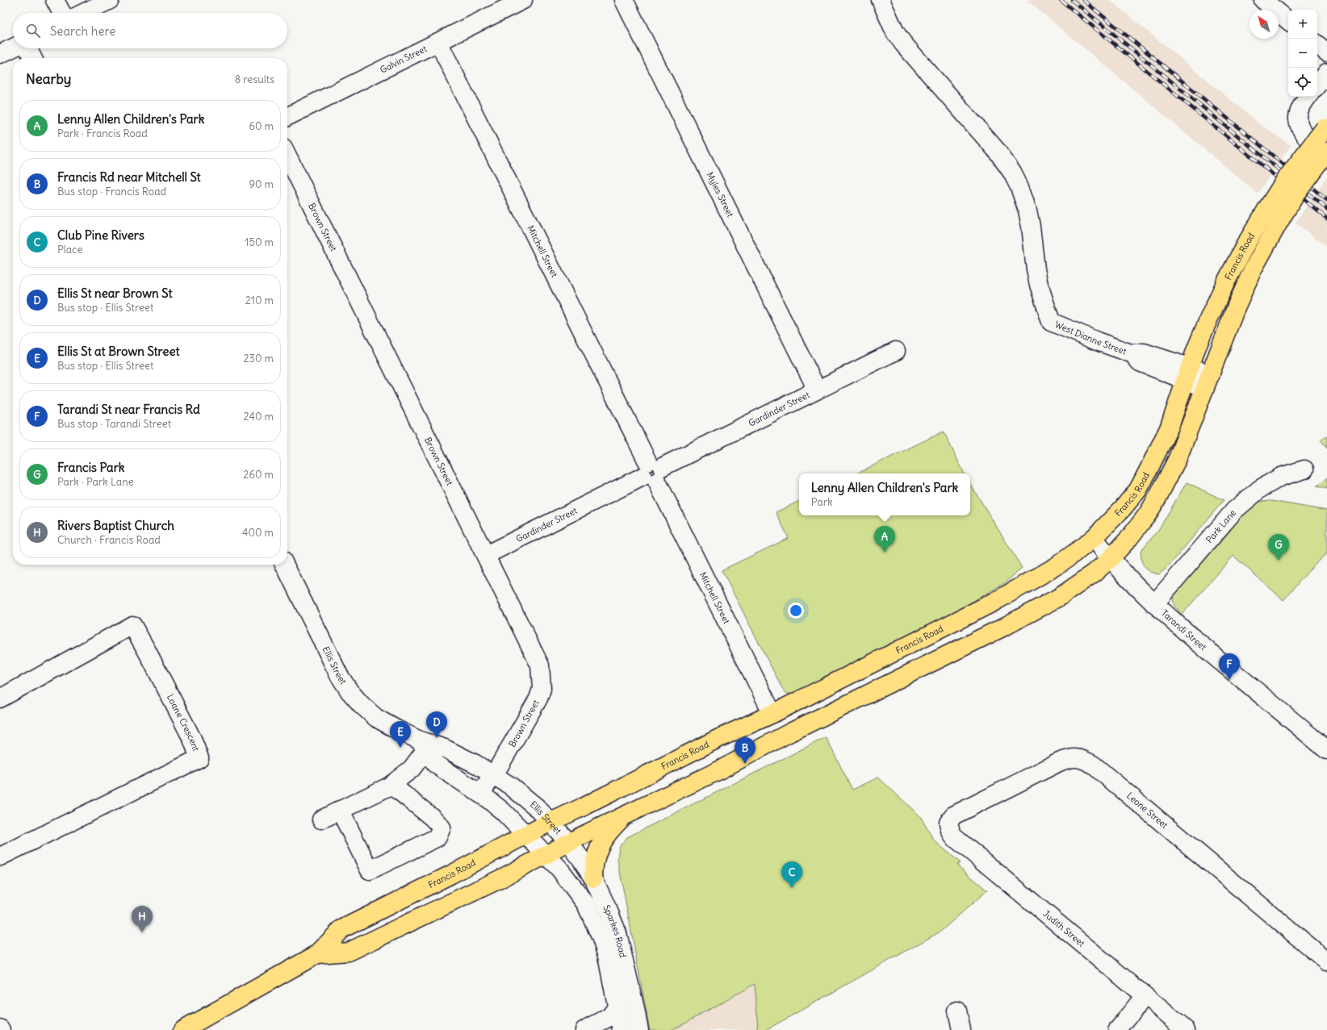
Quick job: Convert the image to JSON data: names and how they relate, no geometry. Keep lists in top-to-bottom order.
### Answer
{
  "streets": {
    "main road": ["Francis Road"],
    "street": [
      "Galvin Street",
      "Myles Street",
      "Brown Street",
      "Mitchell Street",
      "West Dianne Street",
      "Gardinder Street",
      "Park Lane",
      "Tarandi Street",
      "Ellis Street",
      "Loane Crescent",
      "Leone Street",
      "Judith Street",
      "Sparkes Road"
    ]
  },
  "crossings": [
    ["Galvin Street", "Mitchell Street"],
    ["Myles Street", "Gardinder Street"],
    ["Brown Street", "Gardinder Street"],
    ["Brown Street", "Ellis Street"],
    ["Mitchell Street", "Francis Road"],
    ["Mitchell Street", "Gardinder Street"],
    ["Francis Road", "West Dianne Street"],
    ["Francis Road", "Tarandi Street"],
    ["Francis Road", "Ellis Street"],
    ["Francis Road", "Sparkes Road"],
    ["Park Lane", "Tarandi Street"],
    ["Ellis Street", "Sparkes Road"],
    ["Leone Street", "Judith Street"]
  ],
  "north": "top left",
  "page": {
    "map_buttons": ["+", "−"],
    "search": "Search here",
    "heading": ["Nearby", "8 results"],
    "list": [
      {
        "mark": "A",
        "name": "Lenny Allen Children's Park",
        "note": "Park · Francis Road",
        "value": "60 m"
      },
      {
        "mark": "B",
        "name": "Francis Rd near Mitchell St",
        "note": "Bus stop · Francis Road",
        "value": "90 m"
      },
      {
        "mark": "C",
        "name": "Club Pine Rivers",
        "note": "Place",
        "value": "150 m"
      },
      {
        "mark": "D",
        "name": "Ellis St near Brown St",
        "note": "Bus stop · Ellis Street",
        "value": "210 m"
      },
      {
        "mark": "E",
        "name": "Ellis St at Brown Street",
        "note": "Bus stop · Ellis Street",
        "value": "230 m"
      },
      {
        "mark": "F",
        "name": "Tarandi St near Francis Rd",
        "note": "Bus stop · Tarandi Street",
        "value": "240 m"
      },
      {
        "mark": "G",
        "name": "Francis Park",
        "note": "Park · Park Lane",
        "value": "260 m"
      },
      {
        "mark": "H",
        "name": "Rivers Baptist Church",
        "note": "Church · Francis Road",
        "value": "400 m"
      }
    ],
    "popup": ["Lenny Allen Children's Park", "Park"],
    "pins": [
      "A",
      "G",
      "F",
      "D",
      "E",
      "B",
      "C",
      "H"
    ]
  }
}
